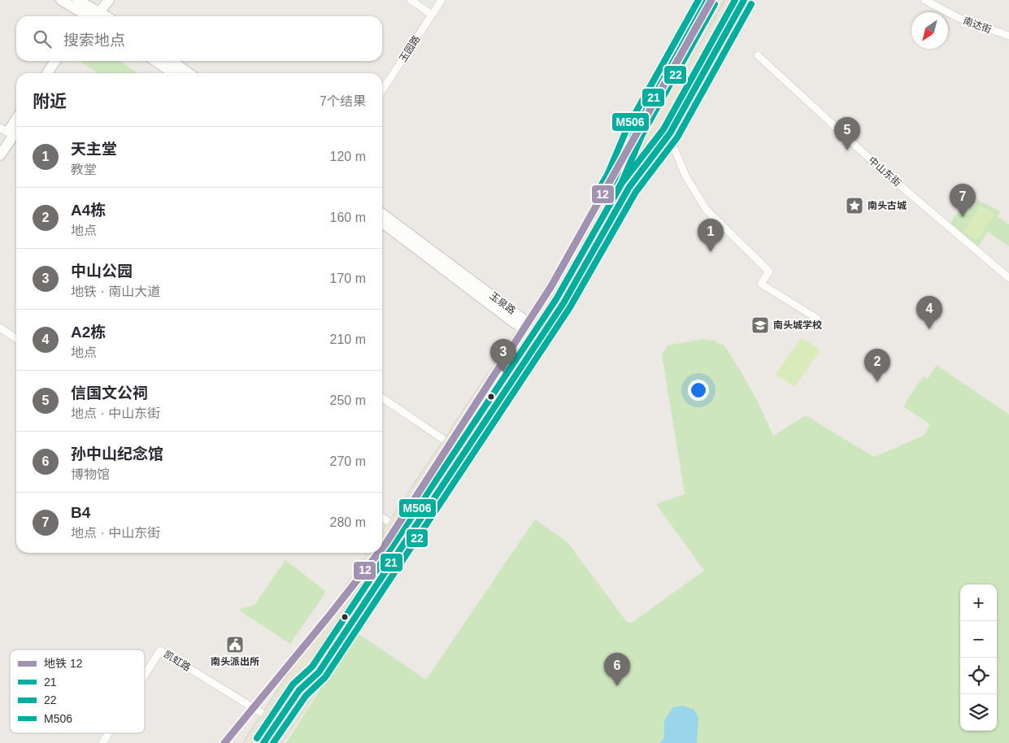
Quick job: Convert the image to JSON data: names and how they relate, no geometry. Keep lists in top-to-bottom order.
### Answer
{
  "streets": {
    "street": [
      "南达街",
      "玉园路",
      "中山东街",
      "玉泉路",
      "凯虹路"
    ]
  },
  "places": {
    "place": ["南头古城"],
    "school or university": ["南头城学校"],
    "public building": ["南头派出所"]
  },
  "lines": [
    "metro line 12",
    "transit line 21",
    "transit line M506",
    "transit line 22"
  ],
  "legend": [
    "地铁 12",
    "21",
    "22",
    "M506"
  ],
  "north": "bottom left",
  "page": {
    "search": "搜索地点",
    "heading": ["附近", "7个结果"],
    "pins": [
      "5",
      "7",
      "1",
      "4",
      "3",
      "2",
      "6"
    ],
    "list": [
      {
        "mark": "1",
        "name": "天主堂",
        "note": "教堂",
        "value": "120 m"
      },
      {
        "mark": "2",
        "name": "A4栋",
        "note": "地点",
        "value": "160 m"
      },
      {
        "mark": "3",
        "name": "中山公园",
        "note": "地铁 · 南山大道",
        "value": "170 m"
      },
      {
        "mark": "4",
        "name": "A2栋",
        "note": "地点",
        "value": "210 m"
      },
      {
        "mark": "5",
        "name": "信国文公祠",
        "note": "地点 · 中山东街",
        "value": "250 m"
      },
      {
        "mark": "6",
        "name": "孙中山纪念馆",
        "note": "博物馆",
        "value": "270 m"
      },
      {
        "mark": "7",
        "name": "B4",
        "note": "地点 · 中山东街",
        "value": "280 m"
      }
    ],
    "map_buttons": ["+", "−"]
  }
}
